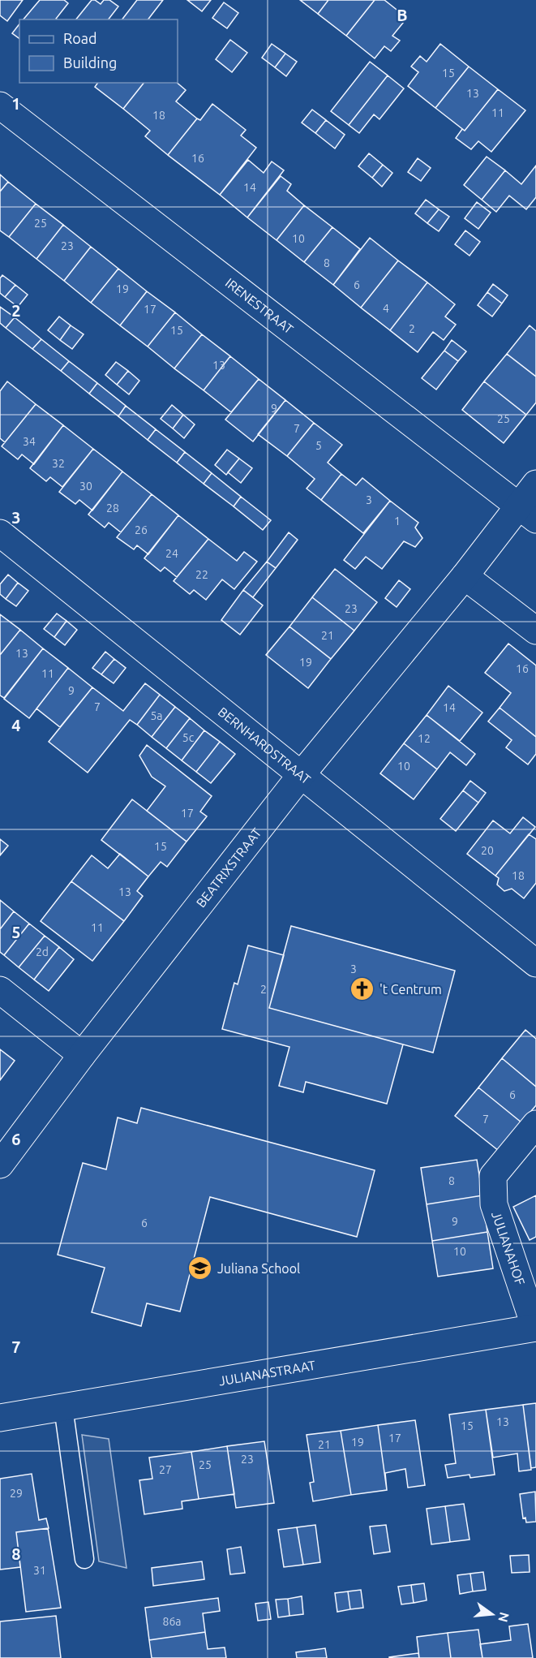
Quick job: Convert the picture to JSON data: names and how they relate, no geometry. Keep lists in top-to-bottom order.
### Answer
{
  "streets": {
    "street": [
      "IRENESTRAAT",
      "BERNHARDSTRAAT",
      "BEATRIXSTRAAT",
      "JULIANAHOF",
      "JULIANASTRAAT"
    ]
  },
  "crossings": [
    ["IRENESTRAAT", "BEATRIXSTRAAT"],
    ["BERNHARDSTRAAT", "BEATRIXSTRAAT"],
    ["JULIANAHOF", "JULIANASTRAAT"]
  ],
  "places": {
    "church": ["'t Centrum"],
    "school or university": ["Juliana School"]
  },
  "house_numbers": [
    "15",
    "13",
    "11",
    "18",
    "16",
    "14",
    "25",
    "10",
    "23",
    "8",
    "6",
    "19",
    "4",
    "17",
    "2",
    "15",
    "13",
    "9",
    "25",
    "7",
    "34",
    "5",
    "32",
    "30",
    "3",
    "28",
    "1",
    "26",
    "24",
    "22",
    "23",
    "21",
    "13",
    "19",
    "16",
    "11",
    "9",
    "7",
    "14",
    "5a",
    "5c",
    "12",
    "10",
    "17",
    "15",
    "20",
    "18",
    "13",
    "11",
    "2d",
    "3",
    "2",
    "6",
    "7",
    "8",
    "9",
    "6",
    "10",
    "13",
    "15",
    "17",
    "19",
    "21",
    "23",
    "25",
    "27",
    "29",
    "31",
    "86a"
  ],
  "legend": ["Road", "Building"],
  "north": "right",
  "grid": {
    "columns": ["B"],
    "rows": [
      "1",
      "2",
      "3",
      "4",
      "5",
      "6",
      "7",
      "8"
    ]
  }
}
